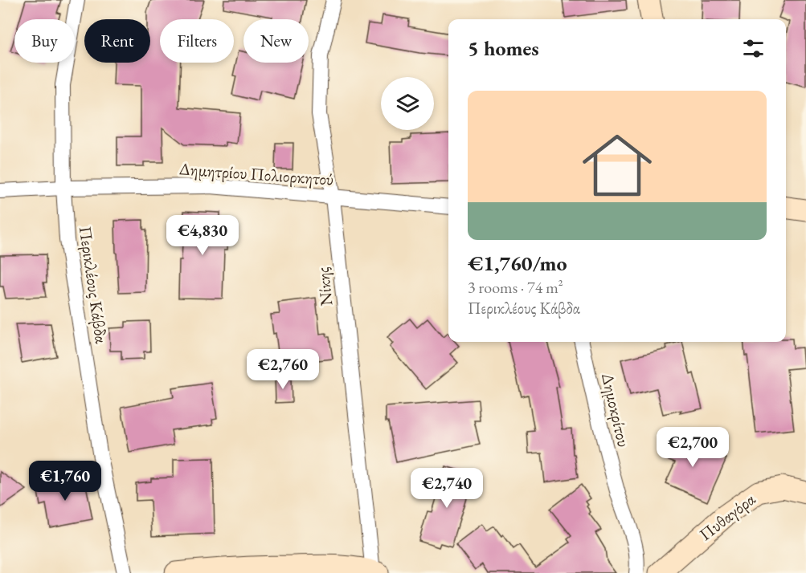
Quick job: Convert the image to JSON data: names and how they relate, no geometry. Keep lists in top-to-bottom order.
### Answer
{
  "streets": {
    "street": [
      "Δημητρίου Πολιορκητού",
      "Περικλέους Κάβδα",
      "Νίκης",
      "Δημοκρίτου",
      "Πυθαγόρα"
    ]
  },
  "crossings": [
    ["Δημητρίου Πολιορκητού", "Περικλέους Κάβδα"],
    ["Δημητρίου Πολιορκητού", "Νίκης"]
  ],
  "page": {
    "chip": [
      "Buy",
      "Rent",
      "Filters",
      "New"
    ],
    "heading": "5 homes",
    "list": [
      {
        "name": "€1,760/mo",
        "note": "3 rooms · 74 m² · Περικλέους Κάβδα"
      }
    ],
    "price": [
      "€4,830",
      "€2,760",
      "€2,700",
      "€1,760",
      "€2,740"
    ]
  }
}
